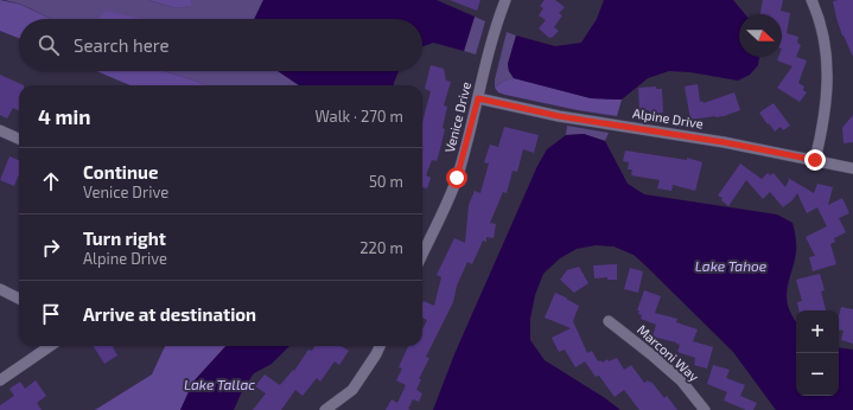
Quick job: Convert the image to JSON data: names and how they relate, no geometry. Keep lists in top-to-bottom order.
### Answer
{
  "streets": {
    "street": ["Venice Drive", "Alpine Drive", "Marconi Way"]
  },
  "crossings": [
    ["Venice Drive", "Alpine Drive"]
  ],
  "water": ["Lake Tahoe", "Lake Tallac"],
  "north": "right",
  "page": {
    "search": "Search here",
    "heading": ["4 min", "Walk · 270 m"],
    "list": [
      ["Continue", "Venice Drive", "50 m"],
      ["Turn right", "Alpine Drive", "220 m"],
      "Arrive at destination"
    ],
    "map_buttons": ["+", "−"]
  }
}
